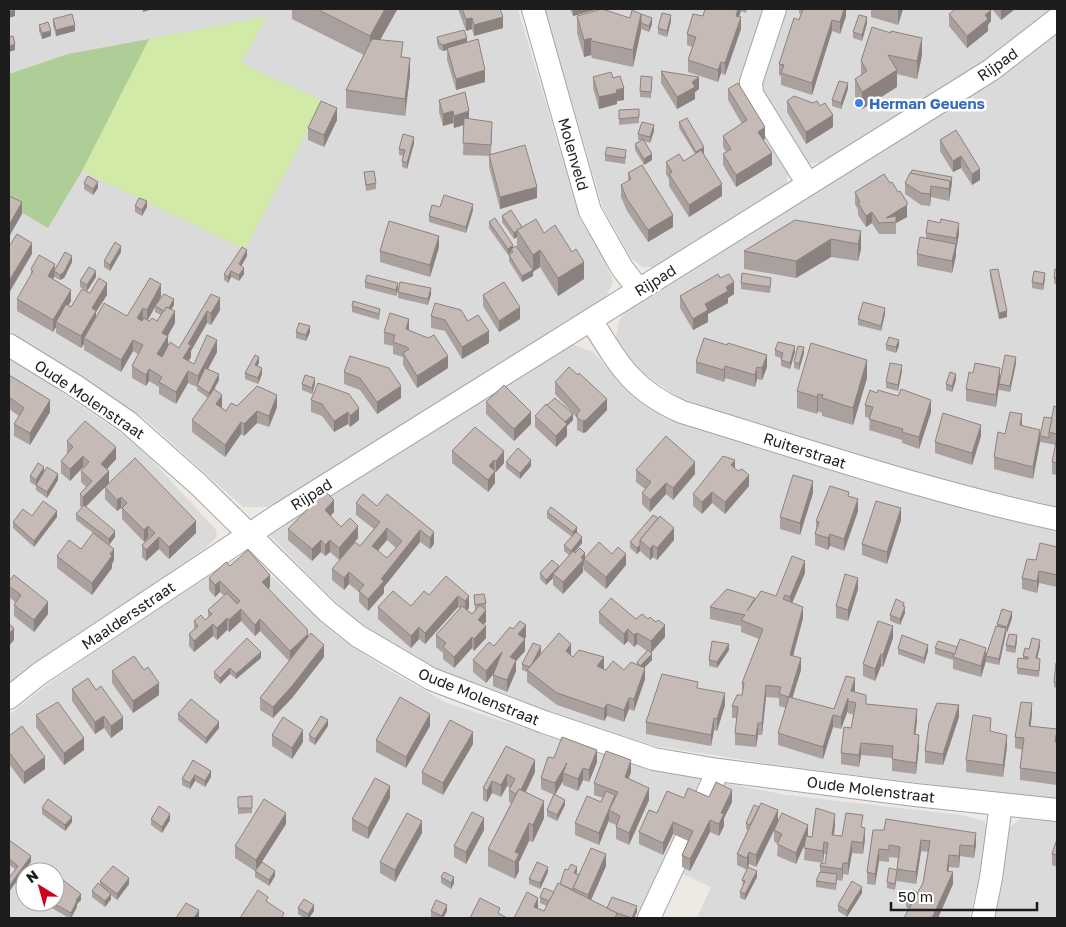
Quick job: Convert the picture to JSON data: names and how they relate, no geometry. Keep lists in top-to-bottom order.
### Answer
{
  "streets": {
    "street": [
      "Rijpad",
      "Molenveld",
      "Oude Molenstraat",
      "Ruiterstraat",
      "Maaldersstraat"
    ]
  },
  "crossings": [
    ["Rijpad", "Molenveld"],
    ["Rijpad", "Oude Molenstraat"],
    ["Rijpad", "Ruiterstraat"],
    ["Rijpad", "Maaldersstraat"],
    ["Oude Molenstraat", "Maaldersstraat"]
  ],
  "places": ["Herman Geuens"],
  "scale_bar": "50 m",
  "north": "top left"
}
